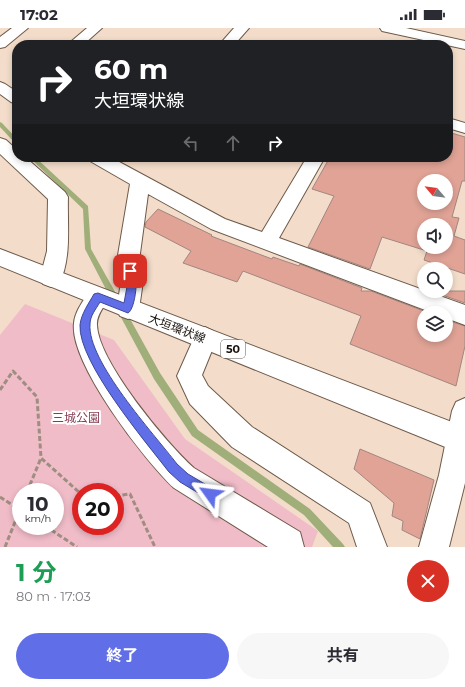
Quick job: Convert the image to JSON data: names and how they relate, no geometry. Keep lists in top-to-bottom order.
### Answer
{
  "streets": {
    "street": ["大垣環状線", "50"]
  },
  "parks": ["三城公園"],
  "north": "top left",
  "page": {
    "status": "17:02",
    "turn": ["60 m", "大垣環状線"],
    "speed": "10 km/h",
    "limit": "20",
    "heading": ["1 分", "80 m · 17:03"],
    "buttons": ["終了", "共有"]
  }
}
